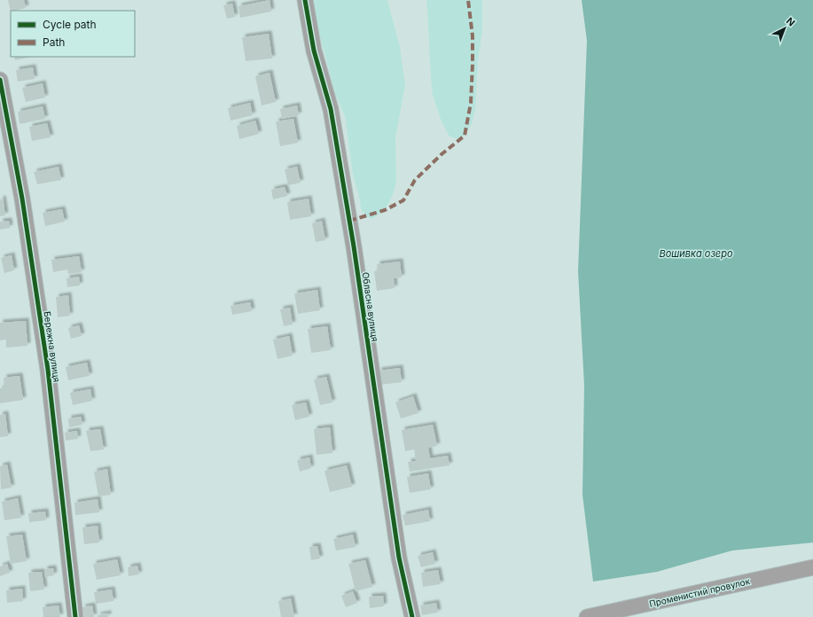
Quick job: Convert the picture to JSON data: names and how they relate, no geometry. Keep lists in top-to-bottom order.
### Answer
{
  "streets": {
    "street": ["Обласна вулиця", "Бережна вулиця", "Променистий провулок"]
  },
  "water": ["Вошивка озеро"],
  "legend": ["Cycle path", "Path"],
  "north": "top right"
}
